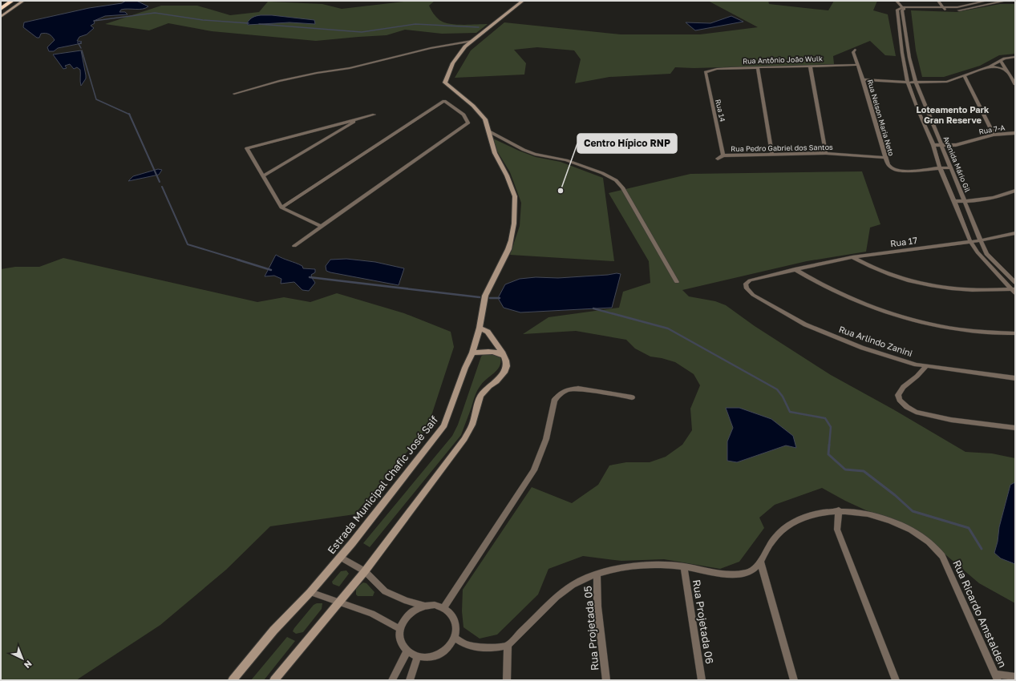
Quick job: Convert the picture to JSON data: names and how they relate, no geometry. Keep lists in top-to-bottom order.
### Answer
{
  "streets": {
    "street": [
      "Rua Antônio João Wulk",
      "Rua 14",
      "Rua Nelson Maria Neto",
      "Rua 7-A",
      "Rua Pedro Gabriel dos Santos",
      "Avenida Mário Gil",
      "Rua 17",
      "Rua Arlindo Zanini",
      "Estrada Municipal Chafic José Saif",
      "Rua Ricardo Amstalden",
      "Rua Projetada 06",
      "Rua Projetada 05"
    ]
  },
  "crossings": [
    ["Rua Antônio João Wulk", "Rua 14"],
    ["Rua Antônio João Wulk", "Rua Nelson Maria Neto"],
    ["Rua 14", "Rua Pedro Gabriel dos Santos"],
    ["Rua Nelson Maria Neto", "Rua Pedro Gabriel dos Santos"],
    ["Rua Nelson Maria Neto", "Avenida Mário Gil"],
    ["Rua 7-A", "Avenida Mário Gil"],
    ["Avenida Mário Gil", "Rua 17"],
    ["Rua 17", "Rua Arlindo Zanini"],
    ["Rua Ricardo Amstalden", "Rua Projetada 06"],
    ["Rua Ricardo Amstalden", "Rua Projetada 05"]
  ],
  "districts": ["Loteamento Park Gran Reserve"],
  "places": ["Centro Hípico RNP"],
  "north": "bottom right"
}
